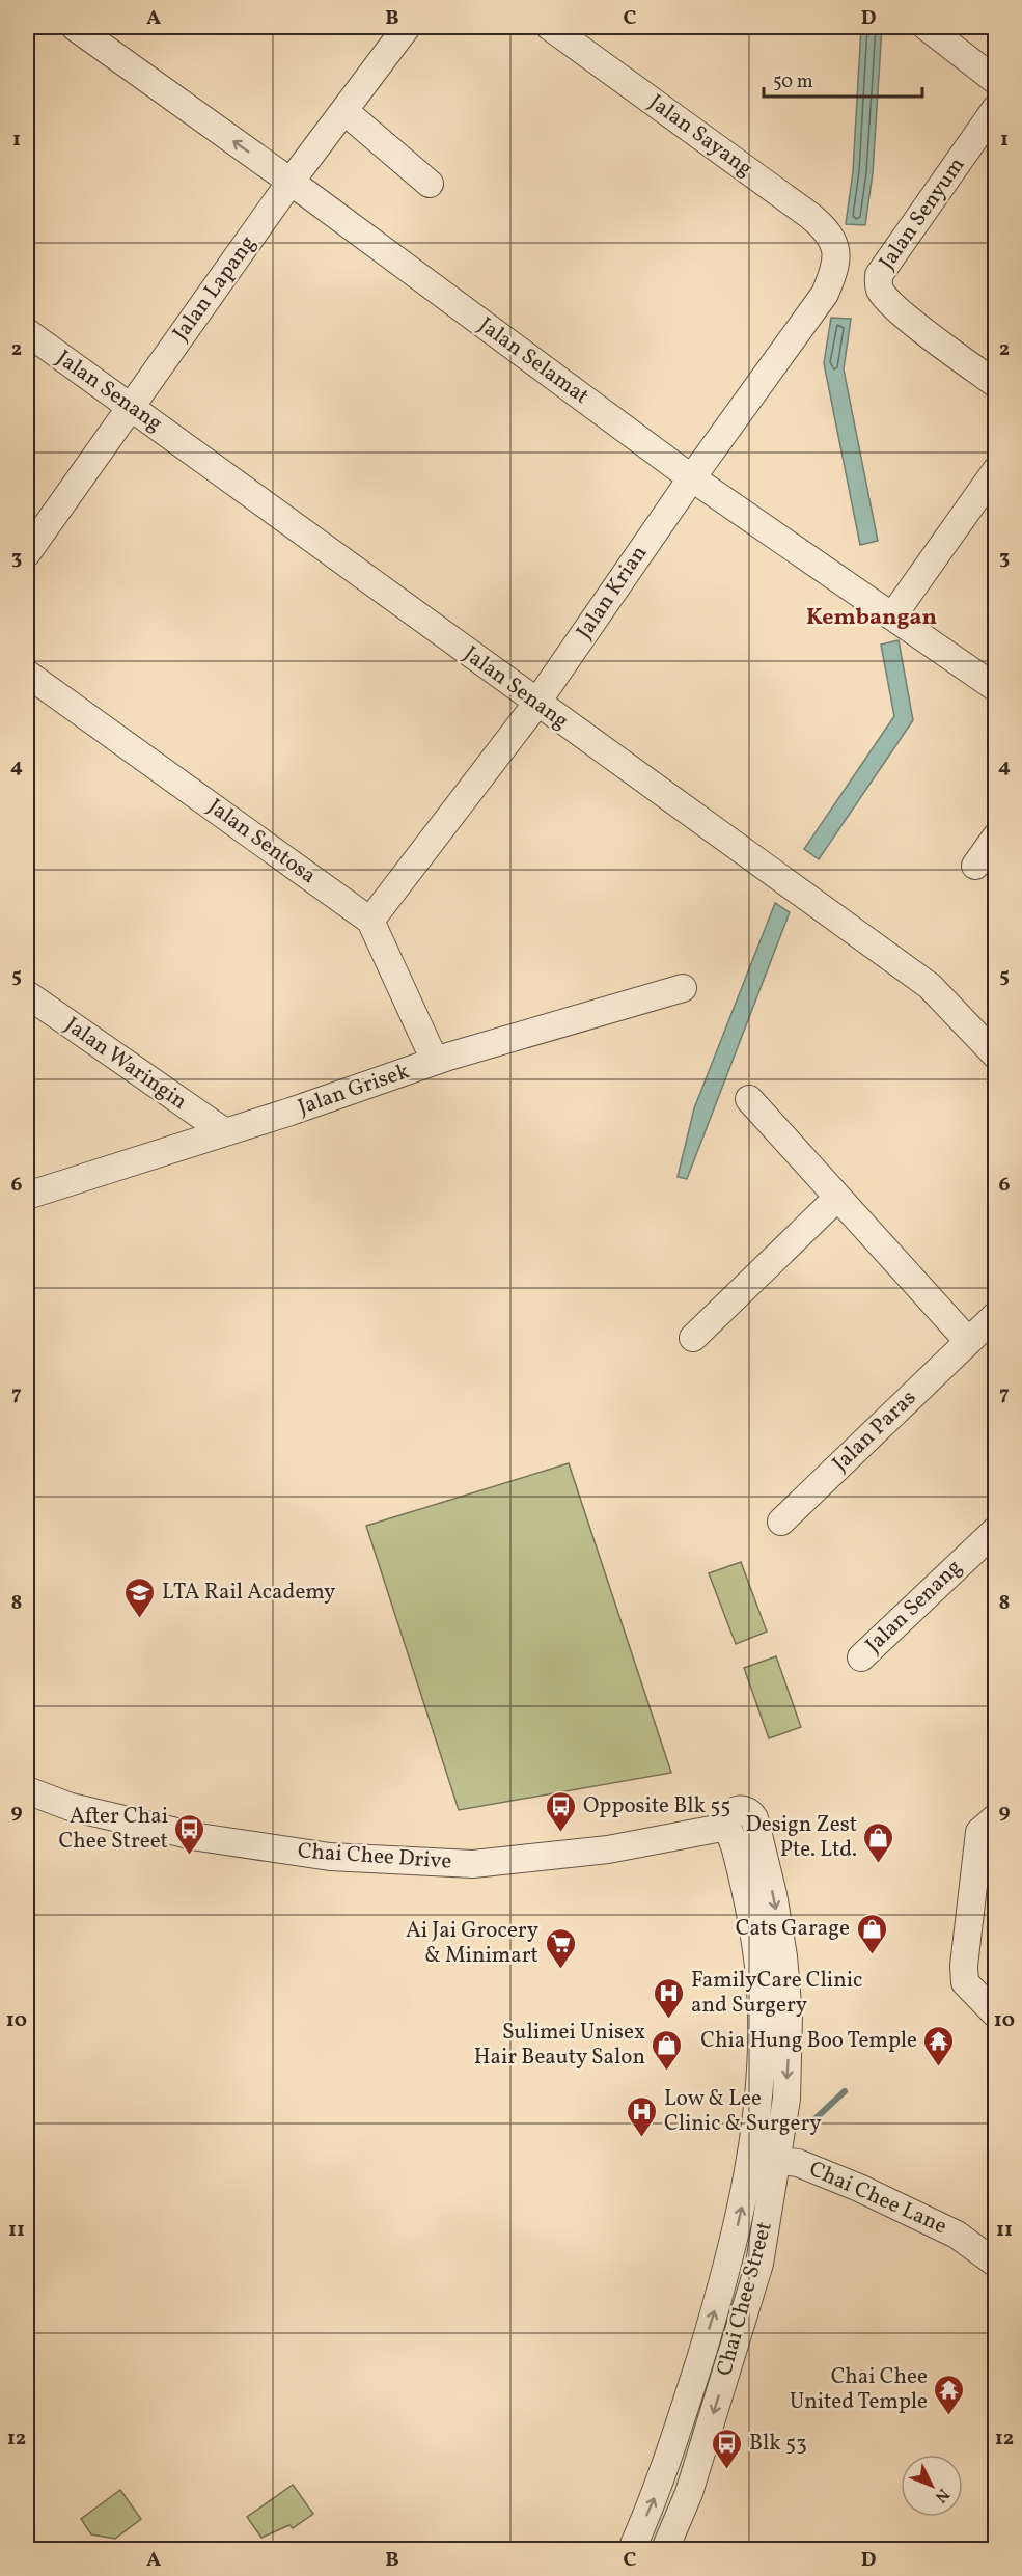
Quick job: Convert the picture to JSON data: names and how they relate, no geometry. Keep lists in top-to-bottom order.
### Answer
{
  "streets": {
    "street": [
      "Jalan Sayang",
      "Jalan Senyum",
      "Jalan Lapang",
      "Jalan Selamat",
      "Jalan Senang",
      "Jalan Krian",
      "Jalan Sentosa",
      "Jalan Waringin",
      "Jalan Grisek",
      "Jalan Paras",
      "Chai Chee Drive",
      "Chai Chee Lane",
      "Chai Chee Street"
    ]
  },
  "crossings": [
    ["Jalan Sayang", "Jalan Krian"],
    ["Jalan Lapang", "Jalan Selamat"],
    ["Jalan Lapang", "Jalan Senang"],
    ["Jalan Selamat", "Jalan Krian"],
    ["Jalan Senang", "Jalan Krian"],
    ["Jalan Krian", "Jalan Sentosa"],
    ["Jalan Sentosa", "Jalan Grisek"],
    ["Jalan Waringin", "Jalan Grisek"],
    ["Chai Chee Drive", "Chai Chee Street"],
    ["Chai Chee Lane", "Chai Chee Street"]
  ],
  "districts": ["Kembangan"],
  "places": {
    "school or university": ["LTA Rail Academy"],
    "bus stop": ["Opposite Blk 55", "After Chai Chee Street", "Blk 53"],
    "shop": ["Design Zest Pte. Ltd.", "Cats Garage", "Sulimei Unisex Hair Beauty Salon"],
    "supermarket": ["Ai Jai Grocery & Minimart"],
    "hospital": ["FamilyCare Clinic and Surgery", "Low & Lee Clinic & Surgery"],
    "temple": ["Chia Hung Boo Temple", "Chai Chee United Temple"]
  },
  "scale_bar": "50 m",
  "north": "bottom right",
  "grid": {
    "columns": [
      "A",
      "B",
      "C",
      "D"
    ],
    "rows": [
      "1",
      "2",
      "3",
      "4",
      "5",
      "6",
      "7",
      "8",
      "9",
      "10",
      "11",
      "12"
    ]
  }
}
